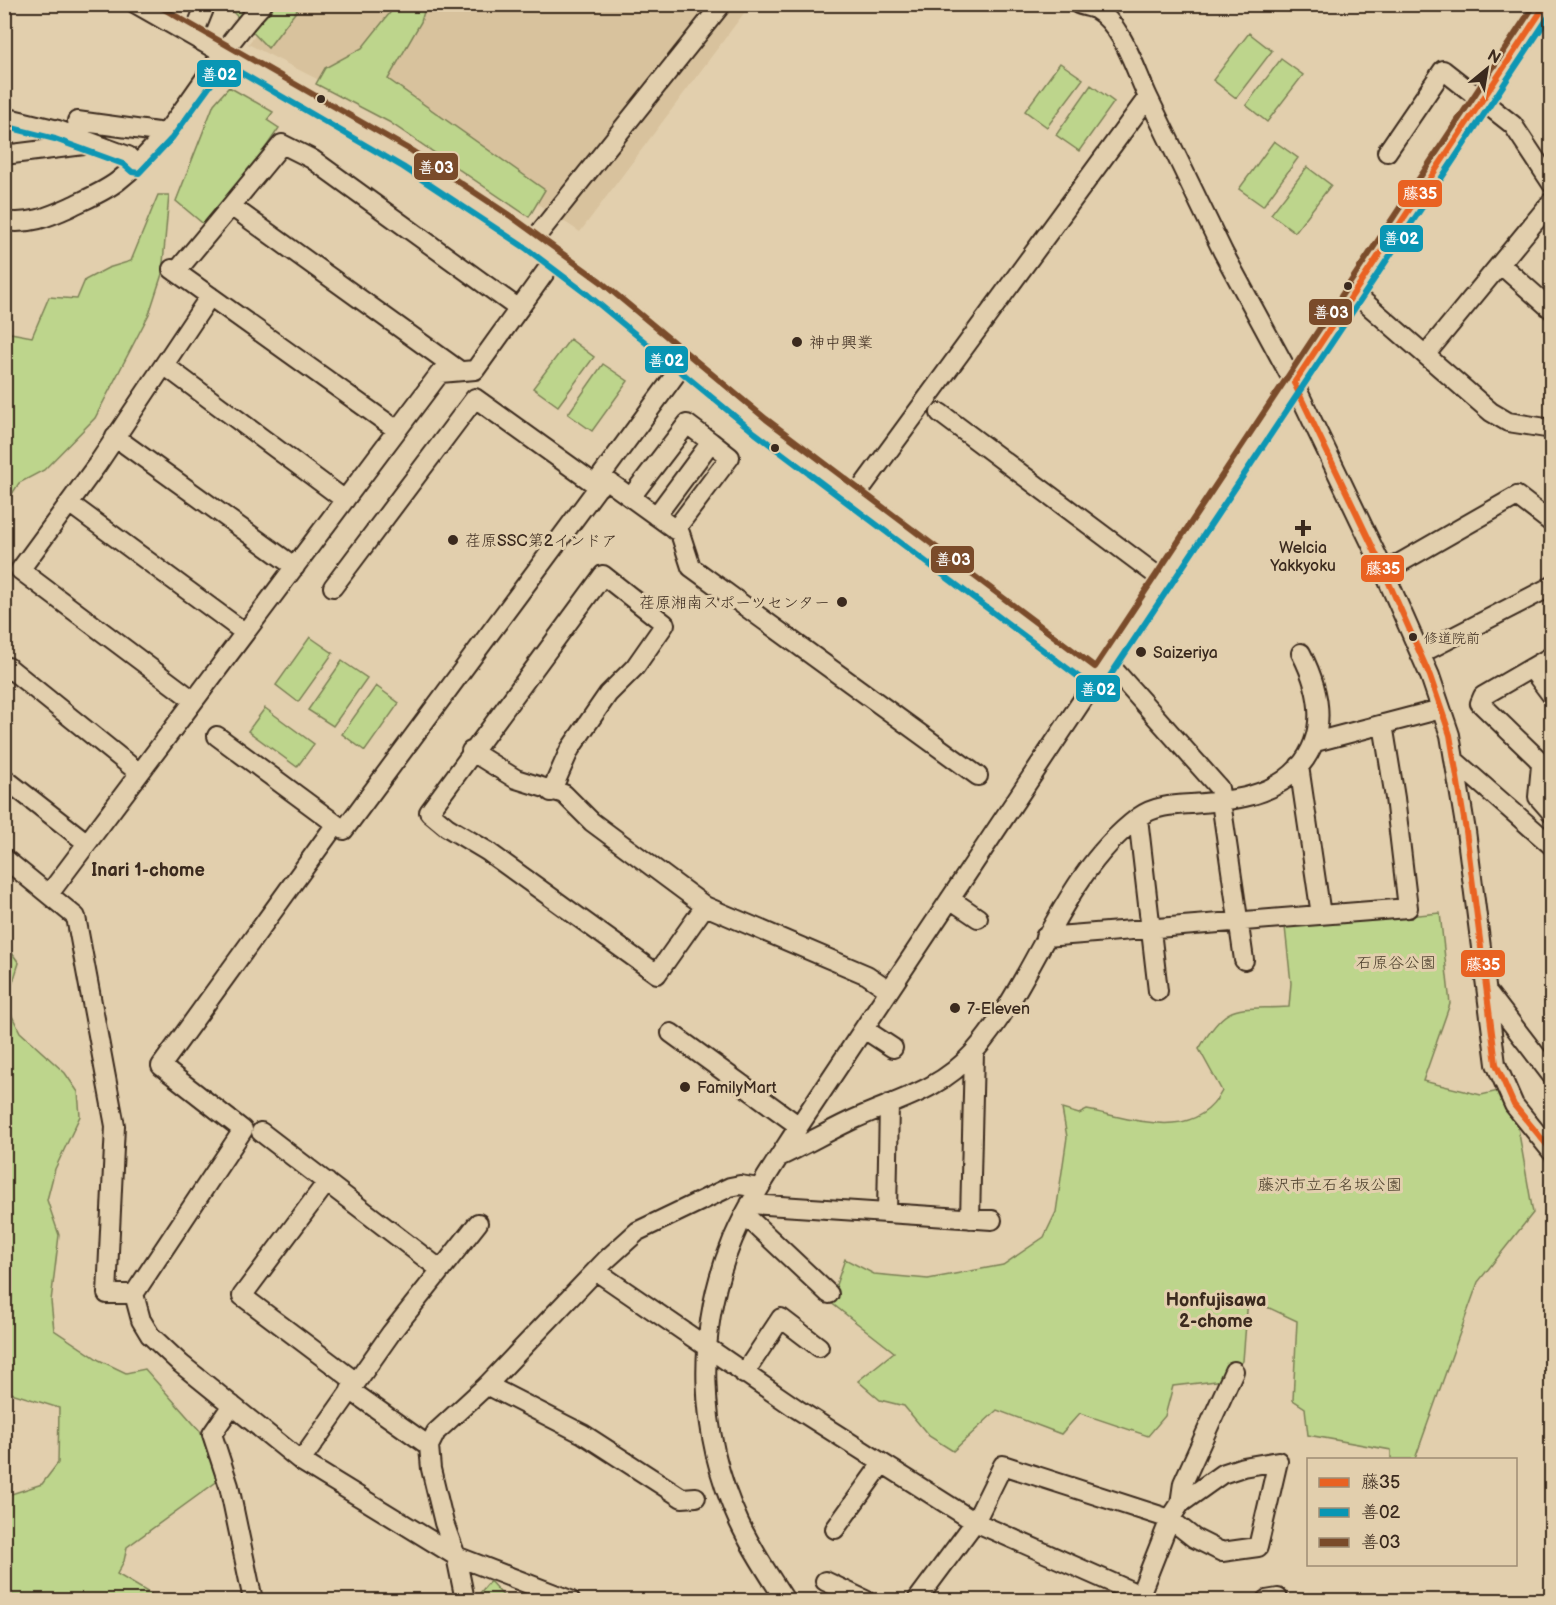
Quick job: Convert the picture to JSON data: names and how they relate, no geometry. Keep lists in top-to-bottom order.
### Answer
{
  "districts": ["Inari 1-chome", "Honfujisawa 2-chome"],
  "parks": ["石原谷公園", "藤沢市立石名坂公園"],
  "places": {
    "other": [
      "神中興業",
      "荏原SSC第2インドア",
      "荏原湘南スポーツセンター",
      "修道院前",
      "Saizeriya",
      "7-Eleven",
      "FamilyMart"
    ],
    "health": ["Welcia Yakkyoku"]
  },
  "lines": ["transit line 藤35", "transit line 善03", "transit line 善02"],
  "legend": ["藤35", "善02", "善03"],
  "north": "top right"
}
